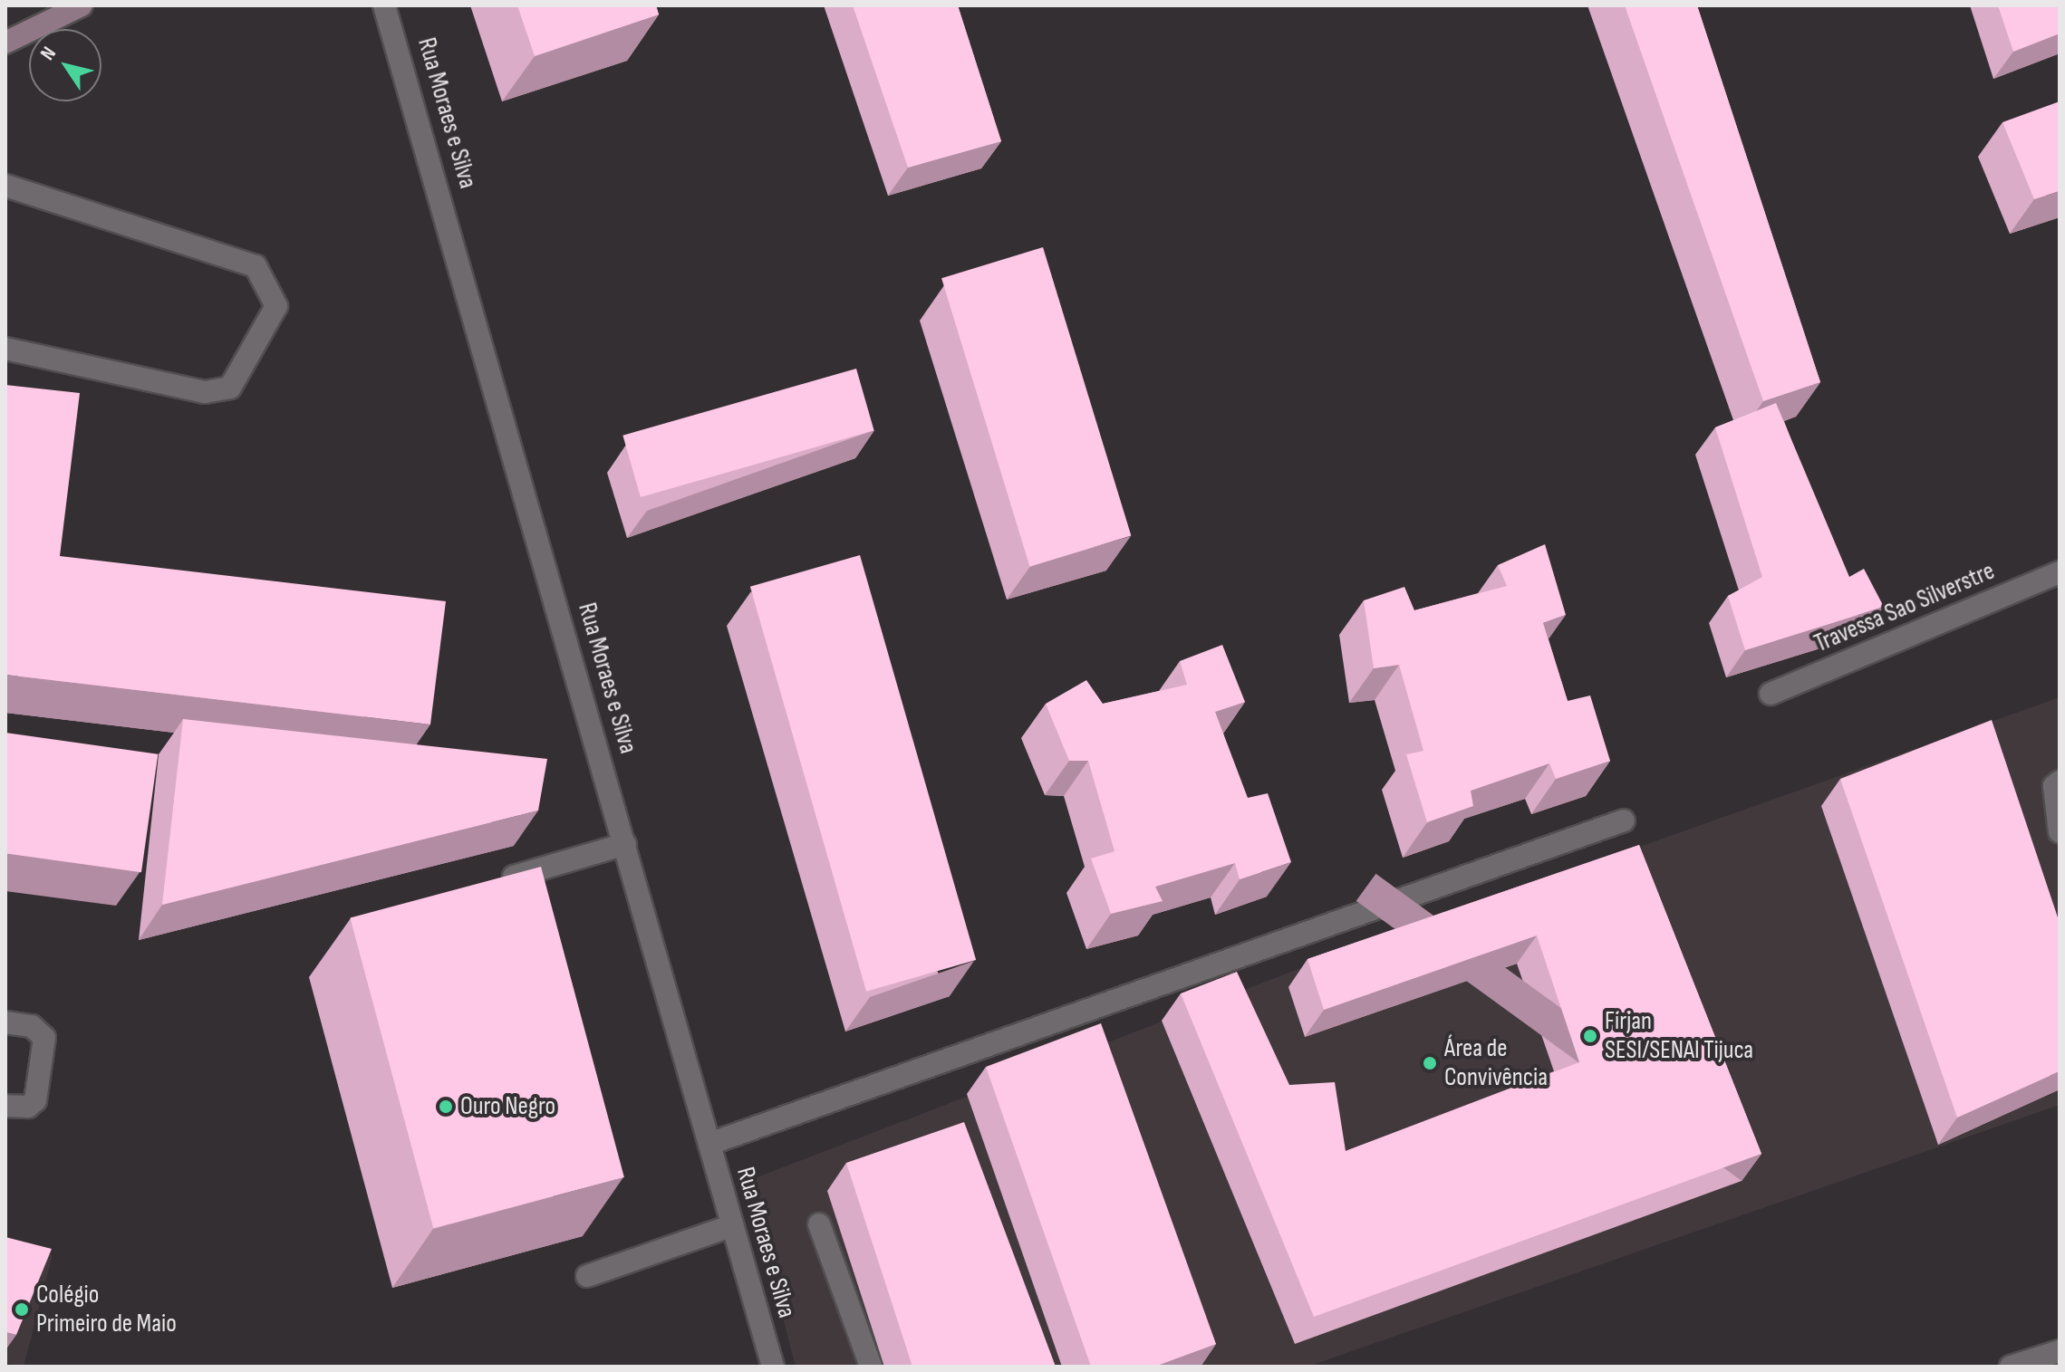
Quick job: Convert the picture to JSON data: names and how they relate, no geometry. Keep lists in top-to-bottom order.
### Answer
{
  "streets": {
    "street": ["Rua Moraes e Silva", "Travessa Sao Silverstre"]
  },
  "places": [
    "Firjan SESI/SENAI Tijuca",
    "Área de Convivência",
    "Ouro Negro",
    "Colégio Primeiro de Maio"
  ],
  "north": "top left"
}
